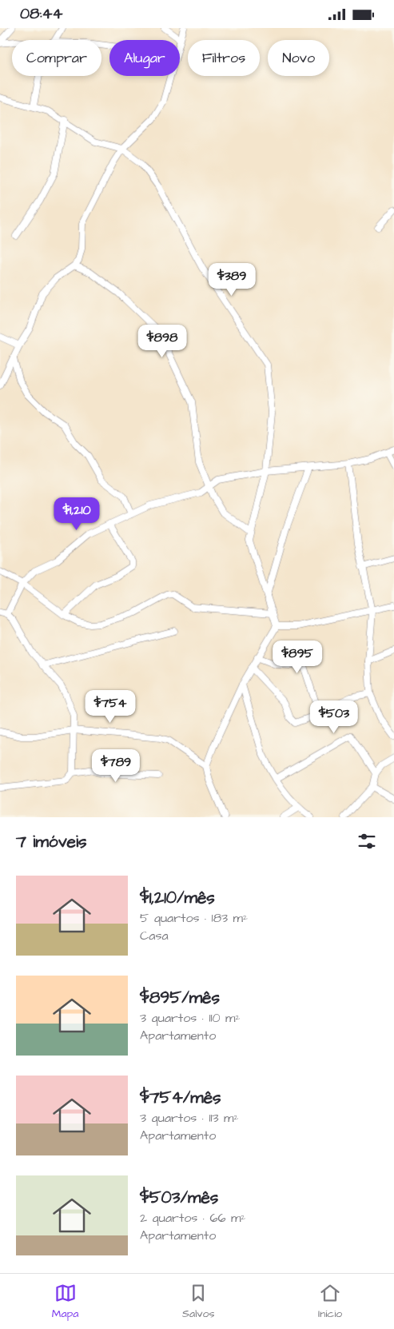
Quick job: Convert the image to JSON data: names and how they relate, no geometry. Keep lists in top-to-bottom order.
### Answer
{
  "page": {
    "status": "08:44",
    "chip": [
      "Comprar",
      "Alugar",
      "Filtros",
      "Novo"
    ],
    "price": [
      "$389",
      "$898",
      "$1,210",
      "$895",
      "$754",
      "$503",
      "$789"
    ],
    "heading": "7 imóveis",
    "list": [
      {
        "name": "$1,210/mês",
        "note": "5 quartos · 183 m² · Casa"
      },
      {
        "name": "$895/mês",
        "note": "3 quartos · 110 m² · Apartamento"
      },
      {
        "name": "$754/mês",
        "note": "3 quartos · 113 m² · Apartamento"
      },
      {
        "name": "$503/mês",
        "note": "2 quartos · 66 m² · Apartamento"
      }
    ],
    "tabs": ["Mapa", "Salvos", "Início"]
  }
}
